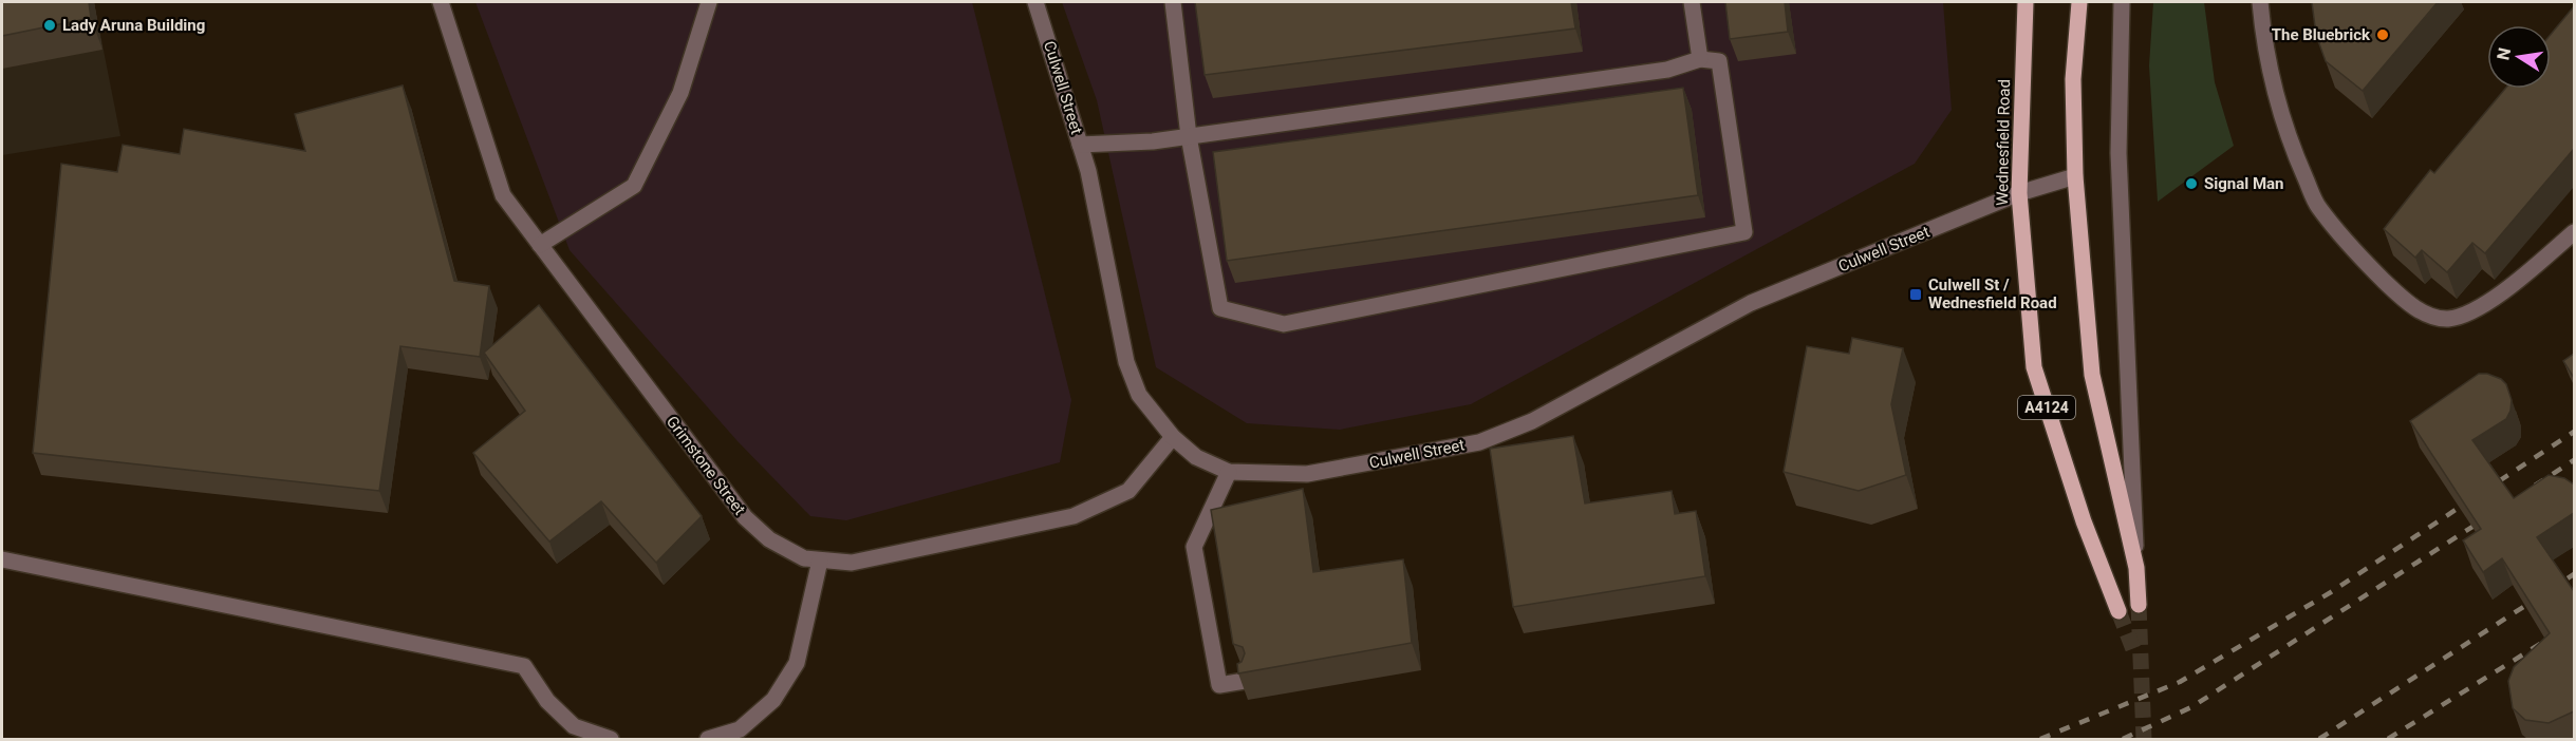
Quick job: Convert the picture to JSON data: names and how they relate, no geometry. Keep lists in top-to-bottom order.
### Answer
{
  "streets": {
    "main road": ["Wednesfield Road", "A4124"],
    "street": ["Culwell Street", "Grimstone Street"]
  },
  "crossings": [
    ["Culwell Street", "Wednesfield Road"],
    ["Culwell Street", "A4124"],
    ["Culwell Street", "Grimstone Street"]
  ],
  "places": {
    "other": ["Lady Aruna Building", "The Bluebrick", "Signal Man"],
    "transit": ["Culwell St / Wednesfield Road"]
  },
  "north": "left"
}
